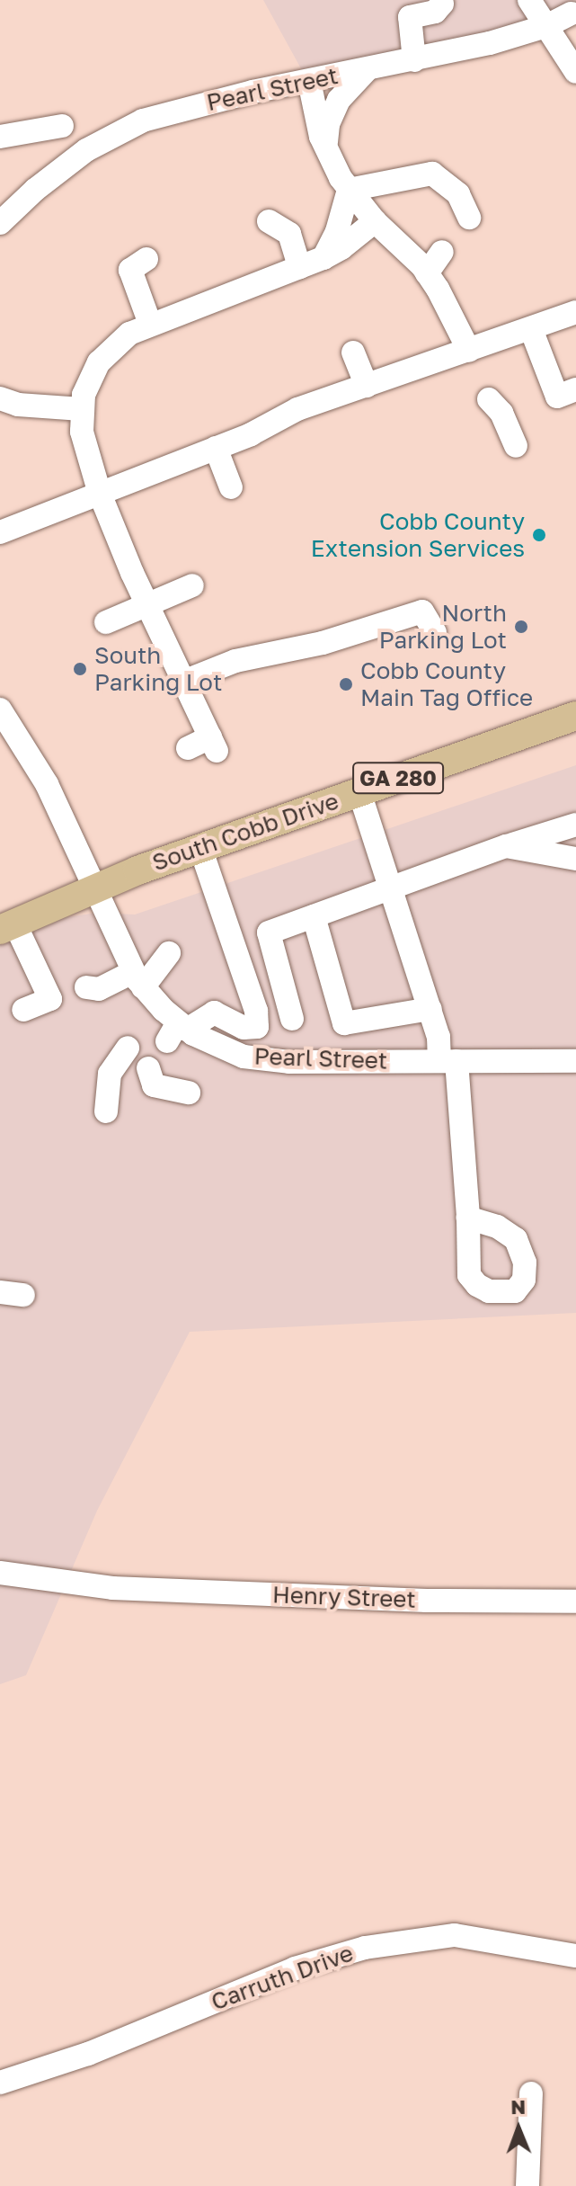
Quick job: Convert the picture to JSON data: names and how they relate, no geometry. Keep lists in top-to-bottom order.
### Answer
{
  "streets": {
    "main road": ["GA 280", "South Cobb Drive"],
    "street": ["Pearl Street", "Henry Street", "Carruth Drive"]
  },
  "crossings": [
    ["Pearl Street", "South Cobb Drive"]
  ],
  "places": [
    "Cobb County Extension Services",
    "North Parking Lot",
    "South Parking Lot",
    "Cobb County Main Tag Office"
  ],
  "north": "top"
}
